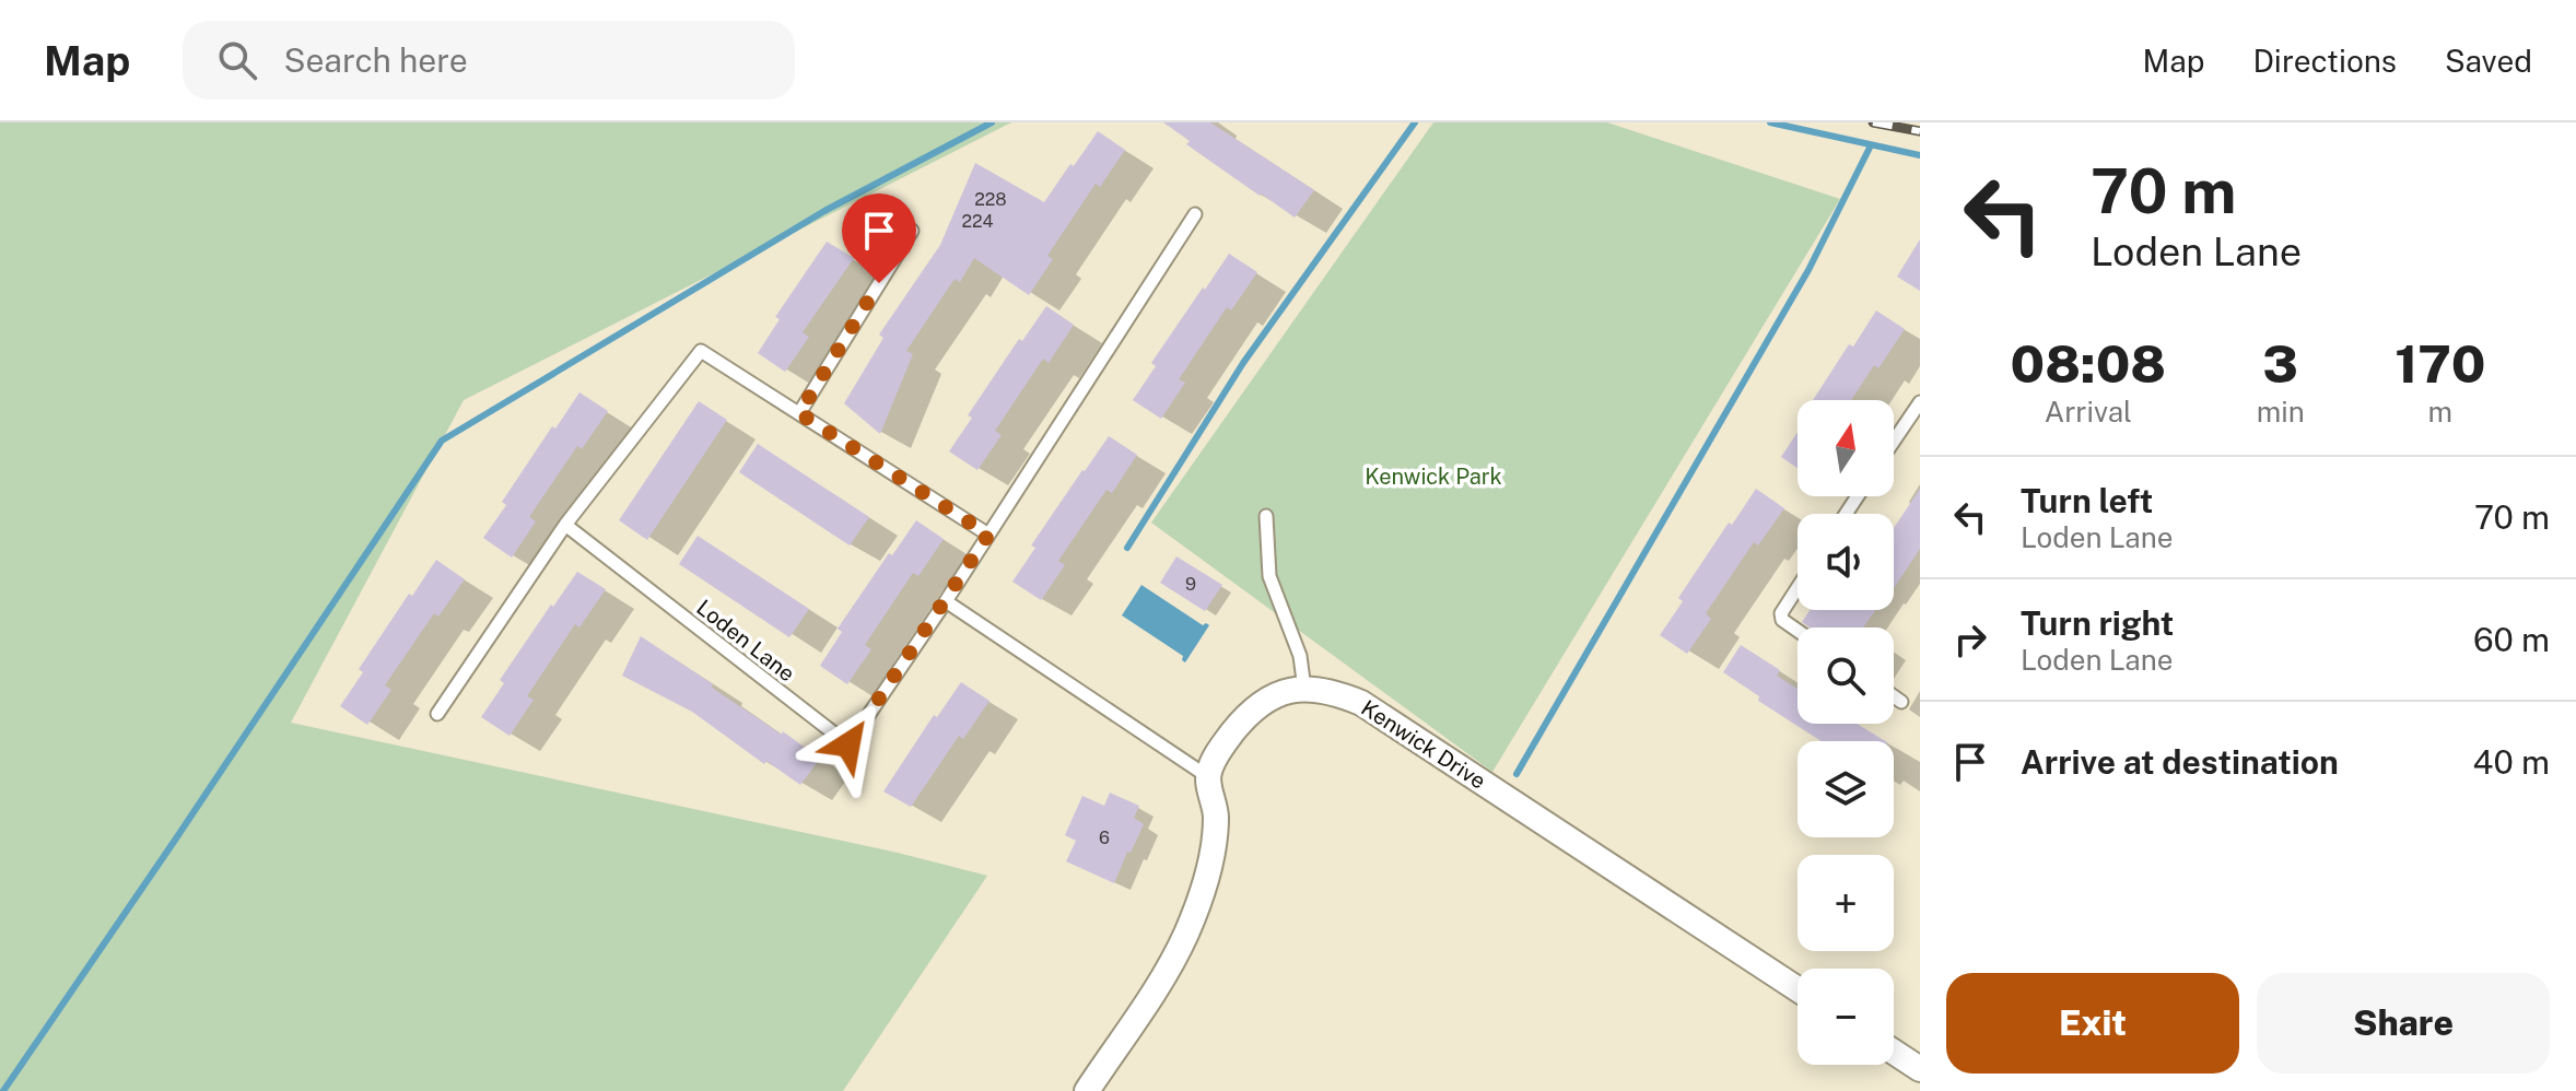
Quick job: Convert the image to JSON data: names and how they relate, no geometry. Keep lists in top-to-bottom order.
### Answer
{
  "streets": {
    "street": ["Kenwick Drive"],
    "lane": ["Loden Lane"]
  },
  "parks": ["Kenwick Park"],
  "house_numbers": [
    "228",
    "224",
    "9",
    "6"
  ],
  "north": "top",
  "page": {
    "header": "Map",
    "search": "Search here",
    "nav": ["Map", "Directions", "Saved"],
    "turn": ["70 m", "Loden Lane"],
    "eta": [
      "08:08",
      "Arrival",
      "3",
      "min",
      "170",
      "m"
    ],
    "map_buttons": ["+", "−"],
    "list": [
      {
        "name": "Turn left",
        "note": "Loden Lane",
        "value": "70 m"
      },
      {
        "name": "Turn right",
        "note": "Loden Lane",
        "value": "60 m"
      },
      {
        "name": "Arrive at destination",
        "value": "40 m"
      }
    ],
    "buttons": ["Exit", "Share"]
  }
}
